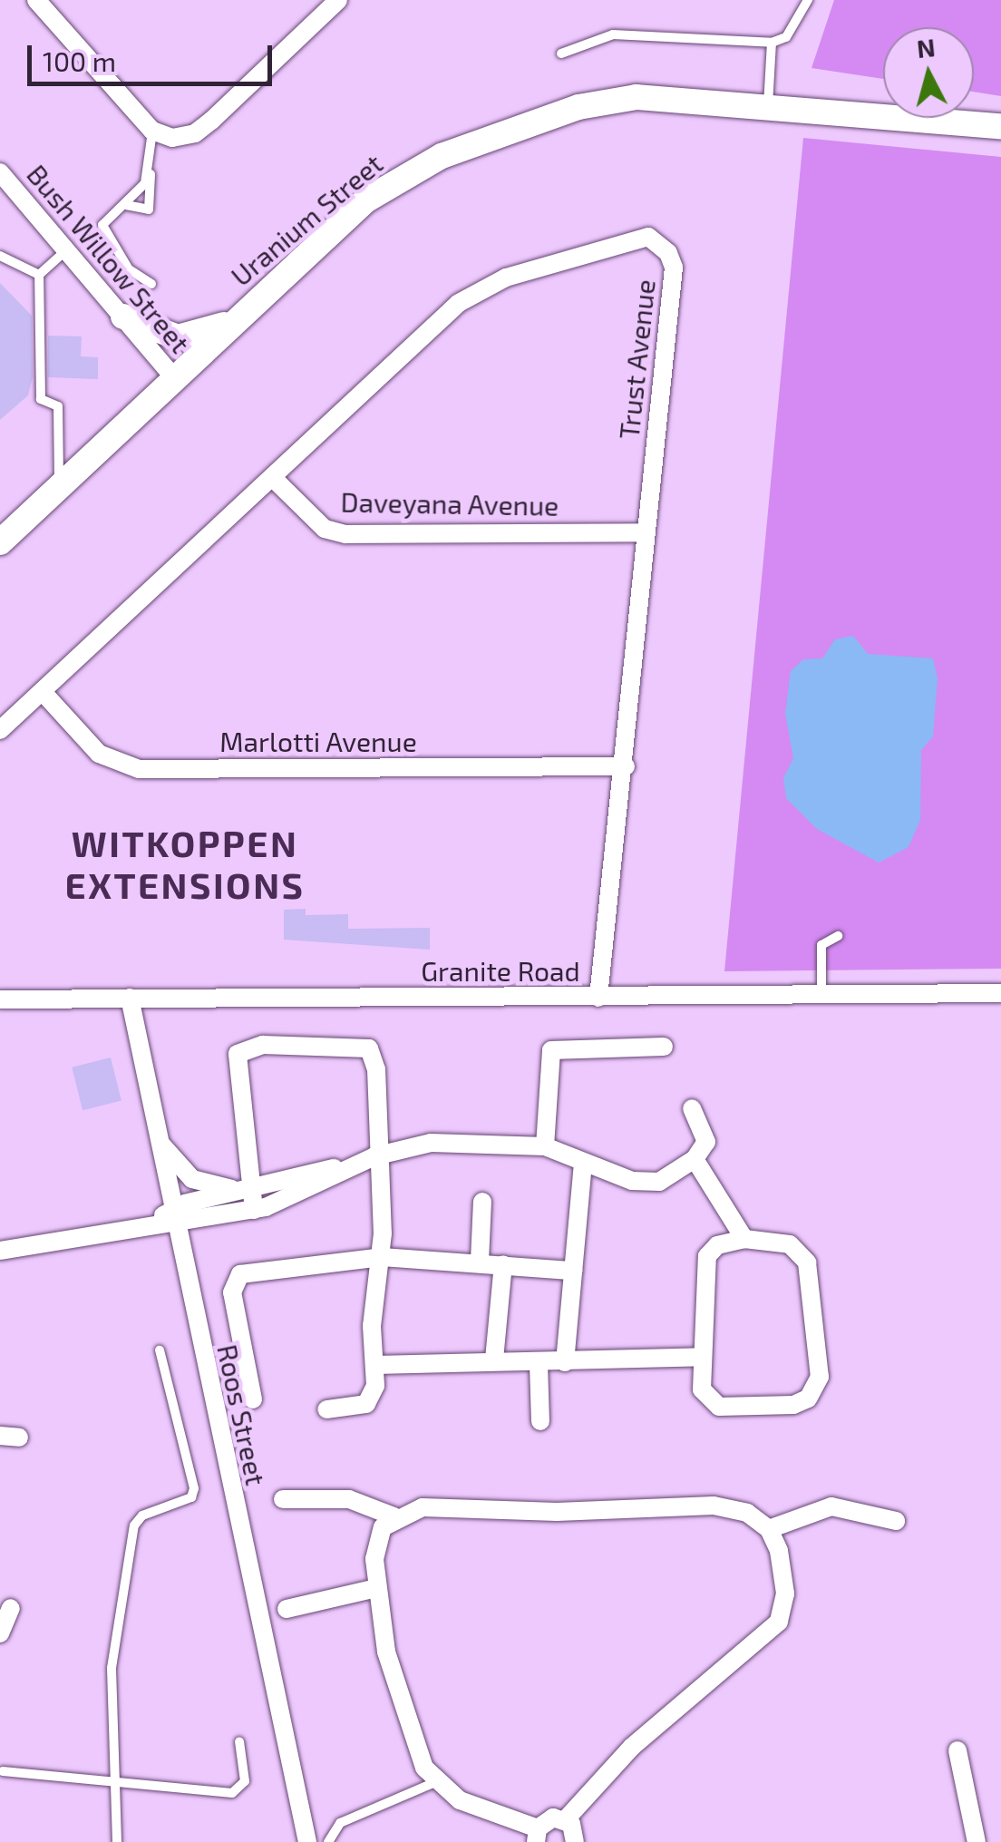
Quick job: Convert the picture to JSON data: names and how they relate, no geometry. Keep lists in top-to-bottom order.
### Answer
{
  "streets": {
    "street": [
      "Uranium Street",
      "Bush Willow Street",
      "Trust Avenue",
      "Daveyana Avenue",
      "Marlotti Avenue",
      "Granite Road",
      "Roos Street"
    ]
  },
  "crossings": [
    ["Uranium Street", "Bush Willow Street"],
    ["Trust Avenue", "Daveyana Avenue"],
    ["Trust Avenue", "Marlotti Avenue"],
    ["Trust Avenue", "Granite Road"],
    ["Granite Road", "Roos Street"]
  ],
  "districts": ["WITKOPPEN EXTENSIONS"],
  "scale_bar": "100 m",
  "north": "top"
}
